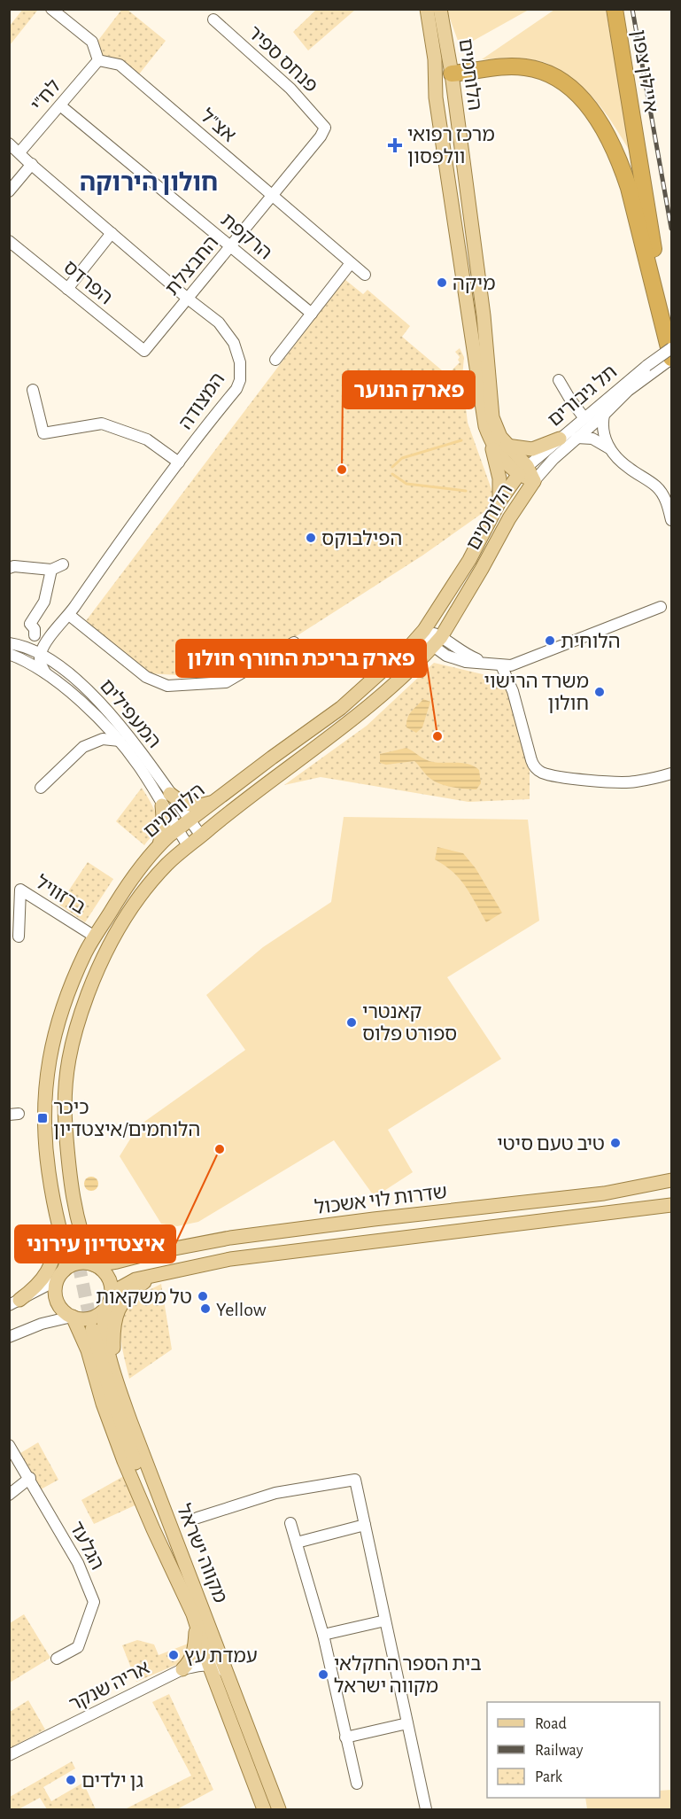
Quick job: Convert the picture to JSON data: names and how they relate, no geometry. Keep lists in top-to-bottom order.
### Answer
{
  "streets": {
    "highway": ["איילון צפון"],
    "main road": ["הלוחמים", "שדרות לוי אשכול", "מקווה ישראל"],
    "street": [
      "פנחס ספיר",
      "לח\"י",
      "אצ\"ל",
      "הרקפת",
      "החבצלת",
      "הפרדס",
      "תל גיבורים",
      "המצודה",
      "המעפילים",
      "ברזוויל",
      "הגלעד",
      "אריה שנקר"
    ]
  },
  "crossings": [
    ["פנחס ספיר", "החבצלת"],
    ["איילון צפון", "תל גיבורים"],
    ["הלוחמים", "תל גיבורים"],
    ["הלוחמים", "המעפילים"],
    ["הלוחמים", "ברזוויל"],
    ["הלוחמים", "שדרות לוי אשכול"],
    ["הלוחמים", "מקווה ישראל"],
    ["לח\"י", "אצ\"ל"],
    ["לח\"י", "הרקפת"],
    ["לח\"י", "המצודה"],
    ["אצ\"ל", "החבצלת"],
    ["הרקפת", "החבצלת"],
    ["החבצלת", "הפרדס"],
    ["החבצלת", "המצודה"],
    ["המצודה", "המעפילים"],
    ["שדרות לוי אשכול", "מקווה ישראל"],
    ["מקווה ישראל", "אריה שנקר"]
  ],
  "districts": ["חולון הירוקה"],
  "places": {
    "health": ["מרכז רפואי וולפסון"],
    "other": [
      "מיקה",
      "פארק הנוער",
      "הפילבוקס",
      "הלוחית",
      "משרד הרישוי חולון",
      "פארק בריכת החורף חולון",
      "קאנטרי ספורט פלוס",
      "טיב טעם סיטי",
      "איצטדיון עירוני",
      "טל משקאות",
      "Yellow",
      "עמדת עץ",
      "בית הספר החקלאי מקווה ישראל",
      "גן ילדים"
    ],
    "transit": ["כיכר הלוחמים/איצטדיון"]
  },
  "legend": ["Road", "Railway", "Park"]
}
